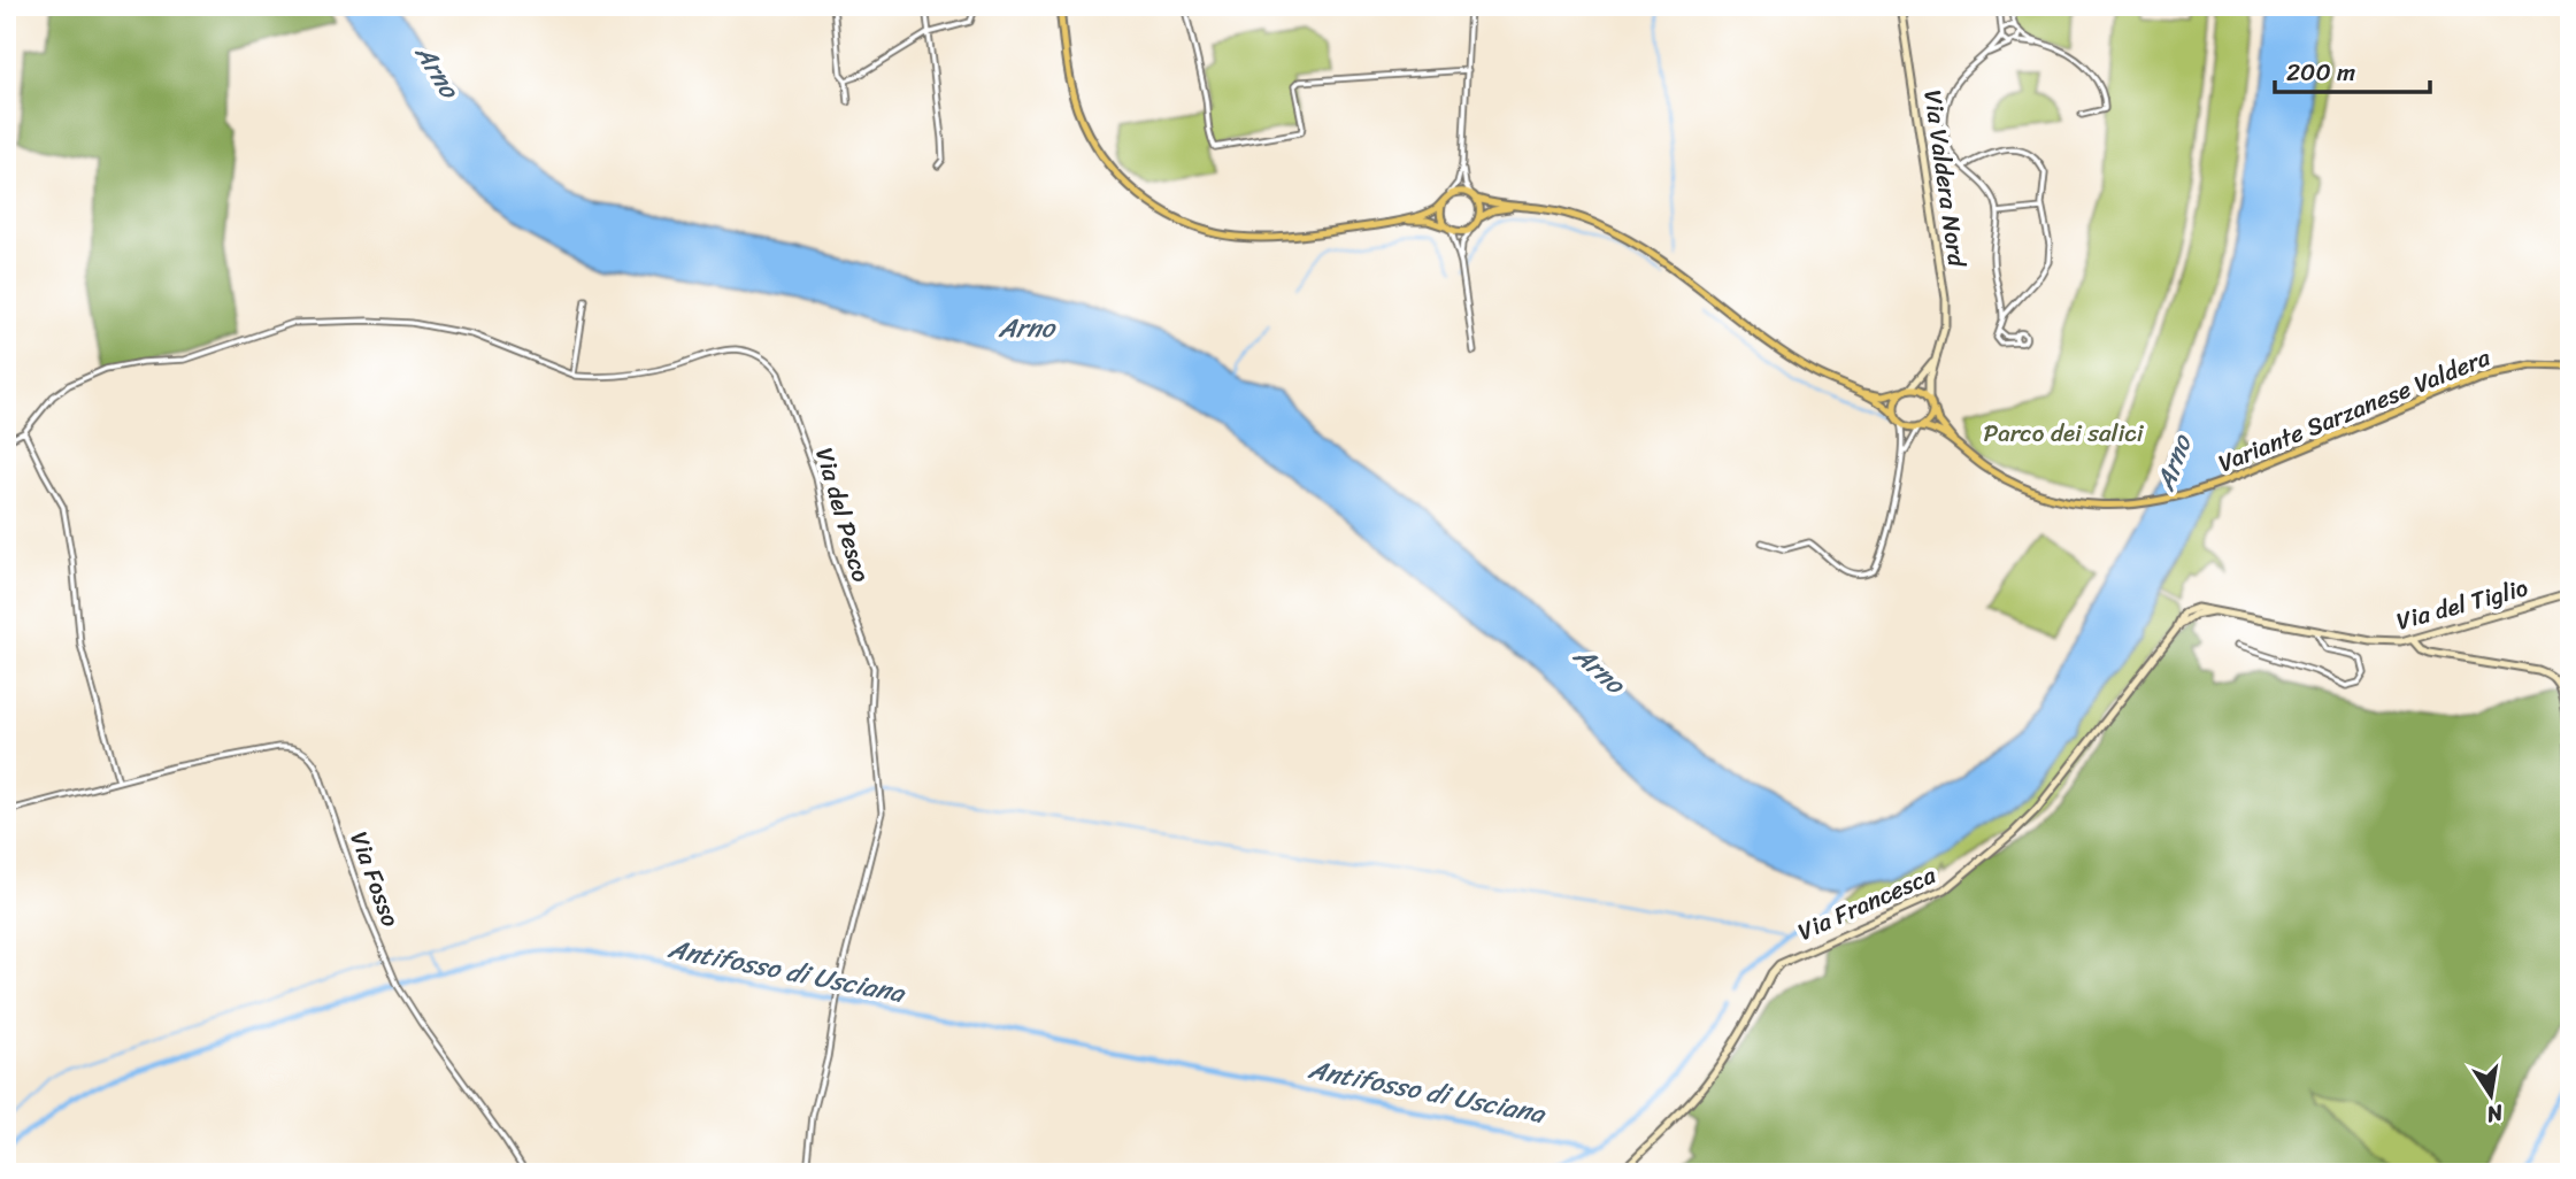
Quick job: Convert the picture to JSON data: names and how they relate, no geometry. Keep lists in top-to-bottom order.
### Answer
{
  "streets": {
    "main road": [
      "Via Valdera Nord",
      "Variante Sarzanese Valdera",
      "Via del Tiglio",
      "Via Francesca"
    ],
    "street": ["Via del Pesco", "Via Fosso"]
  },
  "crossings": [
    ["Via del Tiglio", "Via Francesca"]
  ],
  "water": ["Arno", "Antifosso di Usciana"],
  "parks": ["Parco dei salici"],
  "scale_bar": "200 m",
  "north": "bottom"
}
